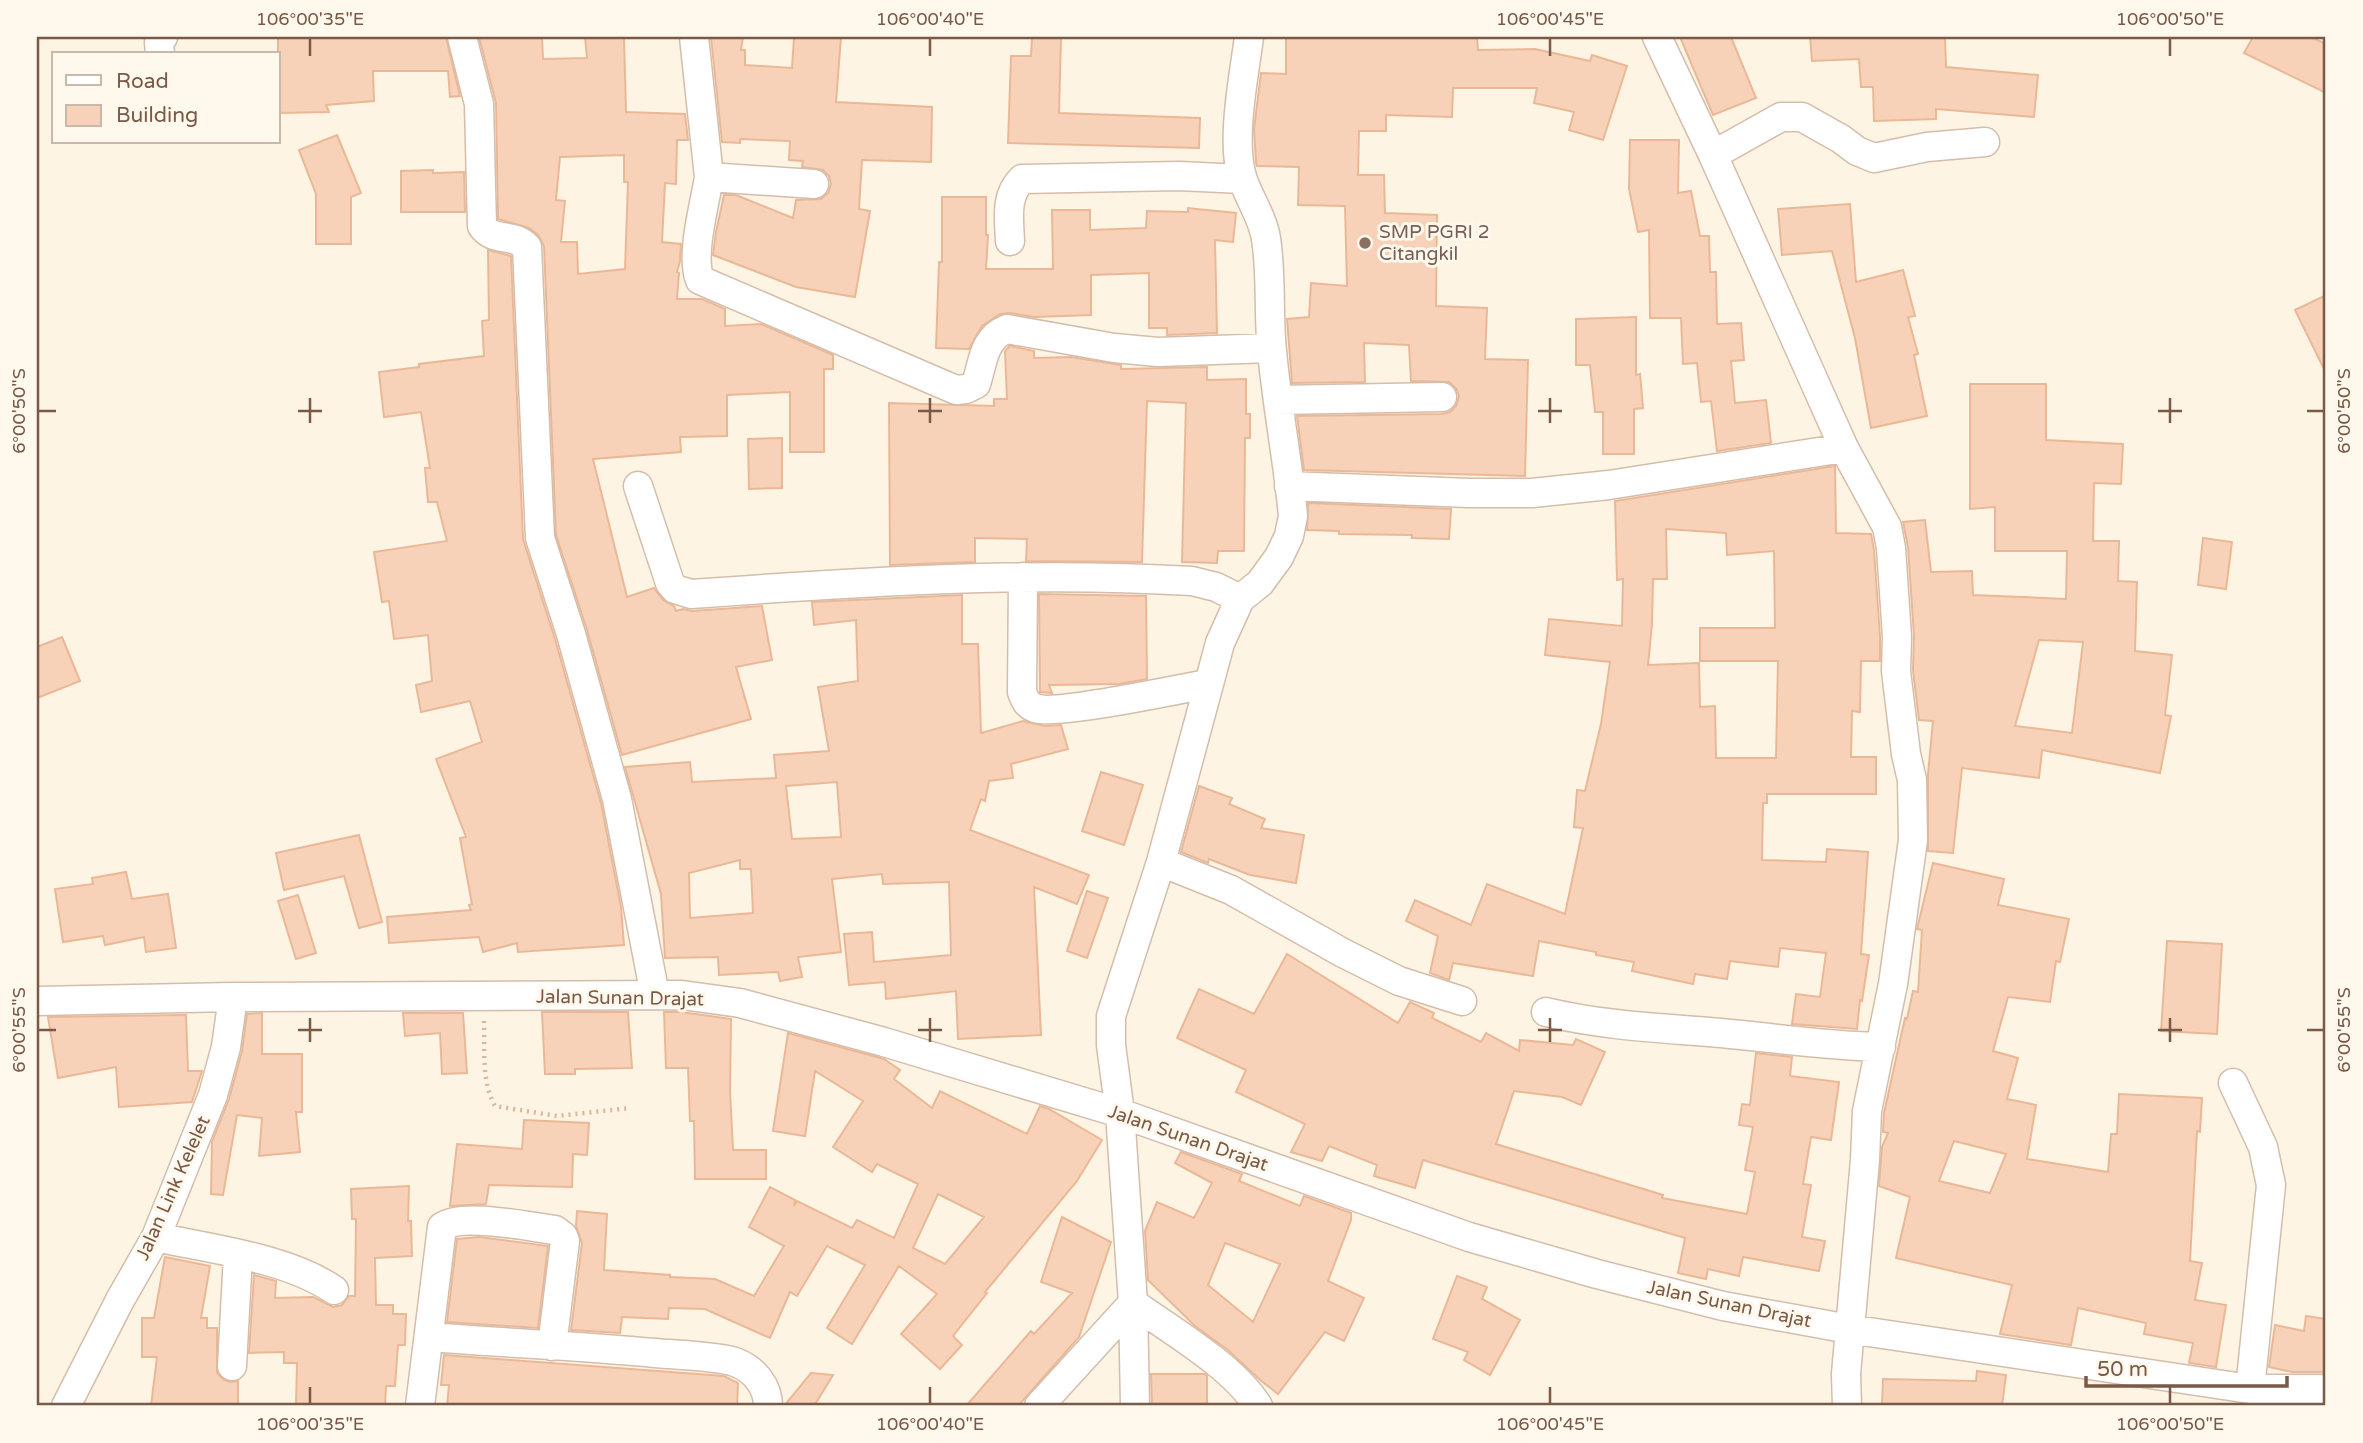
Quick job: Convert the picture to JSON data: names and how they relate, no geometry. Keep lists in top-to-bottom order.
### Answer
{
  "streets": {
    "street": ["Jalan Sunan Drajat", "Jalan Link Kelelet"]
  },
  "crossings": [
    ["Jalan Sunan Drajat", "Jalan Link Kelelet"]
  ],
  "places": ["SMP PGRI 2 Citangkil"],
  "legend": ["Road", "Building"],
  "scale_bar": "50 m",
  "coordinates": [
    "106°00'35\"E",
    "106°00'40\"E",
    "106°00'45\"E",
    "106°00'50\"E",
    "6°00'50\"S",
    "6°00'55\"S"
  ]
}
